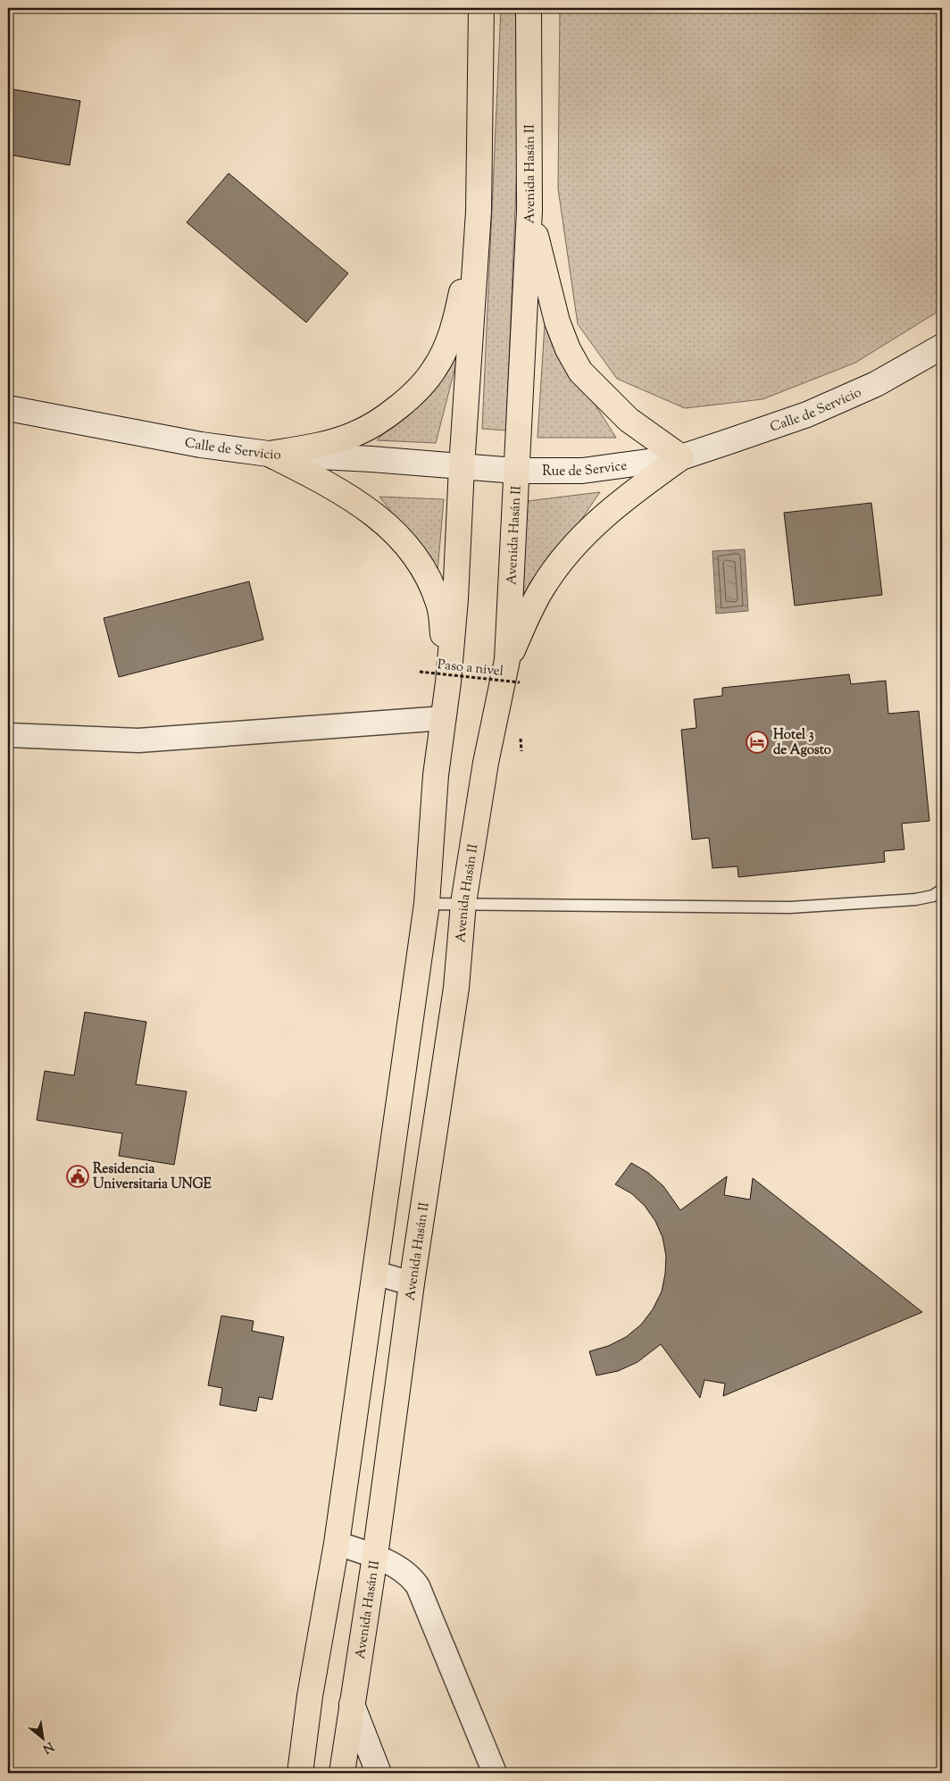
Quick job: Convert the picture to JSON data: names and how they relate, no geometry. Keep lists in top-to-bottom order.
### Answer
{
  "streets": {
    "main road": ["Avenida Hasán II"],
    "street": ["Calle de Servicio", "Rue de Service"],
    "path": ["Paso a nivel"]
  },
  "crossings": [
    ["Avenida Hasán II", "Rue de Service"],
    ["Calle de Servicio", "Rue de Service"]
  ],
  "places": {
    "hotel": ["Hotel 3 de Agosto"],
    "public building": ["Residencia Universitaria UNGE"]
  },
  "north": "bottom right"
}
